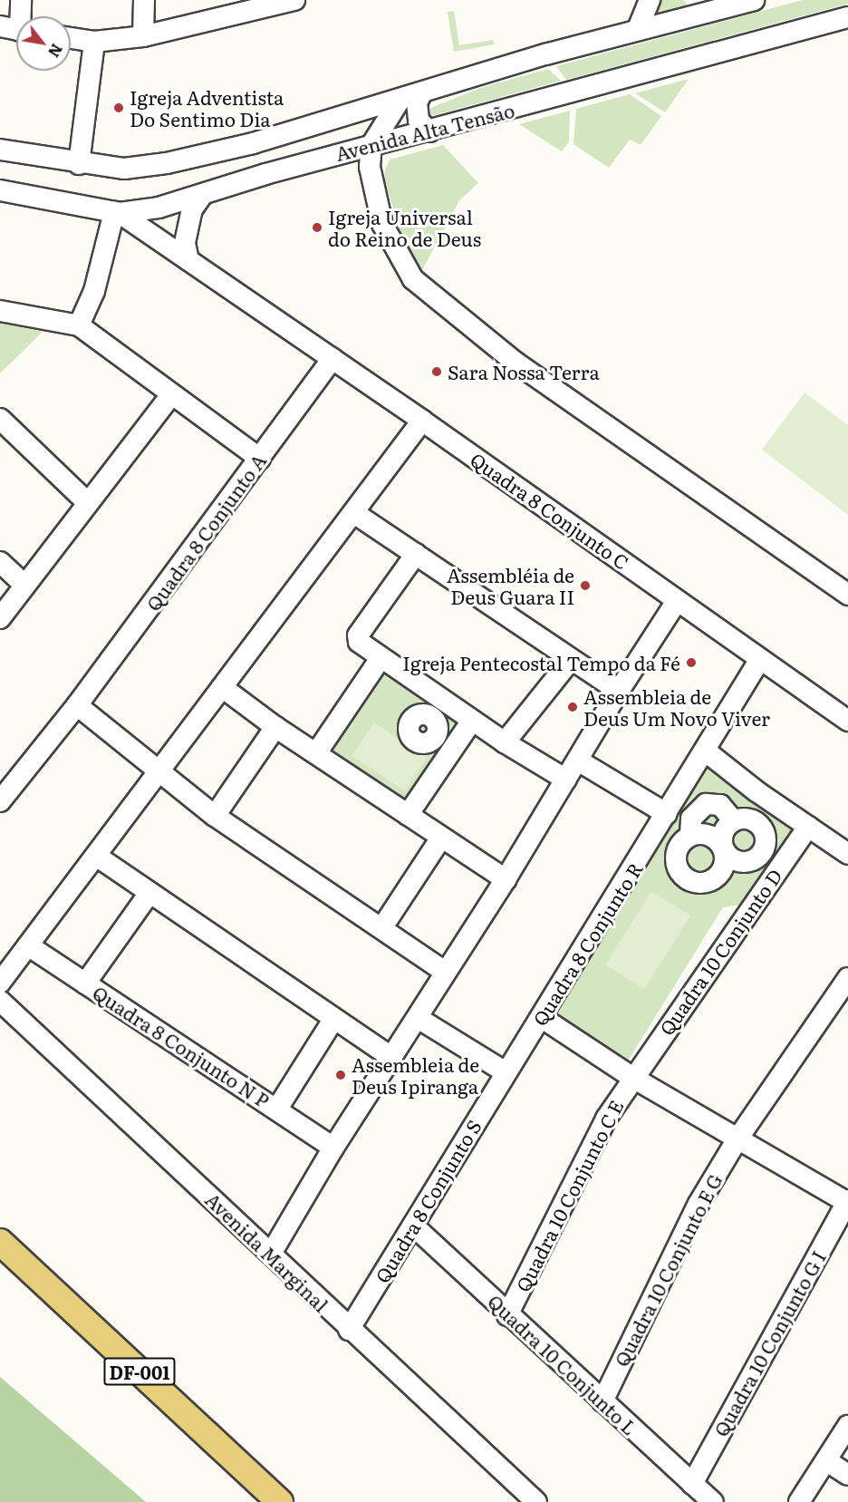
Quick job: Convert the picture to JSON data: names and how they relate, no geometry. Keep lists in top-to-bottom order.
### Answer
{
  "streets": {
    "main road": ["DF-001"],
    "street": [
      "Avenida Alta Tensão",
      "Quadra 8 Conjunto C",
      "Quadra 8 Conjunto A",
      "Quadra 8 Conjunto R",
      "Quadra 10 Conjunto D",
      "Quadra 8 Conjunto N P",
      "Quadra 10 Conjunto C E",
      "Quadra 8 Conjunto S",
      "Avenida Marginal",
      "Quadra 10 Conjunto E G",
      "Quadra 10 Conjunto G I",
      "Quadra 10 Conjunto L"
    ]
  },
  "crossings": [
    ["Avenida Alta Tensão", "Quadra 8 Conjunto C"],
    ["Quadra 8 Conjunto C", "Quadra 8 Conjunto A"],
    ["Quadra 8 Conjunto C", "Quadra 8 Conjunto R"],
    ["Quadra 8 Conjunto R", "Quadra 8 Conjunto S"],
    ["Quadra 10 Conjunto D", "Quadra 10 Conjunto C E"],
    ["Quadra 10 Conjunto C E", "Quadra 10 Conjunto L"],
    ["Quadra 8 Conjunto S", "Avenida Marginal"],
    ["Quadra 8 Conjunto S", "Quadra 10 Conjunto L"],
    ["Quadra 10 Conjunto E G", "Quadra 10 Conjunto L"],
    ["Quadra 10 Conjunto G I", "Quadra 10 Conjunto L"]
  ],
  "places": [
    "Igreja Adventista Do Sentimo Dia",
    "Igreja Universal do Reino de Deus",
    "Sara Nossa Terra",
    "Assembléia de Deus Guara II",
    "Igreja Pentecostal Tempo da Fé",
    "Assembleia de Deus Um Novo Viver",
    "Assembleia de Deus Ipiranga"
  ],
  "north": "bottom right"
}
